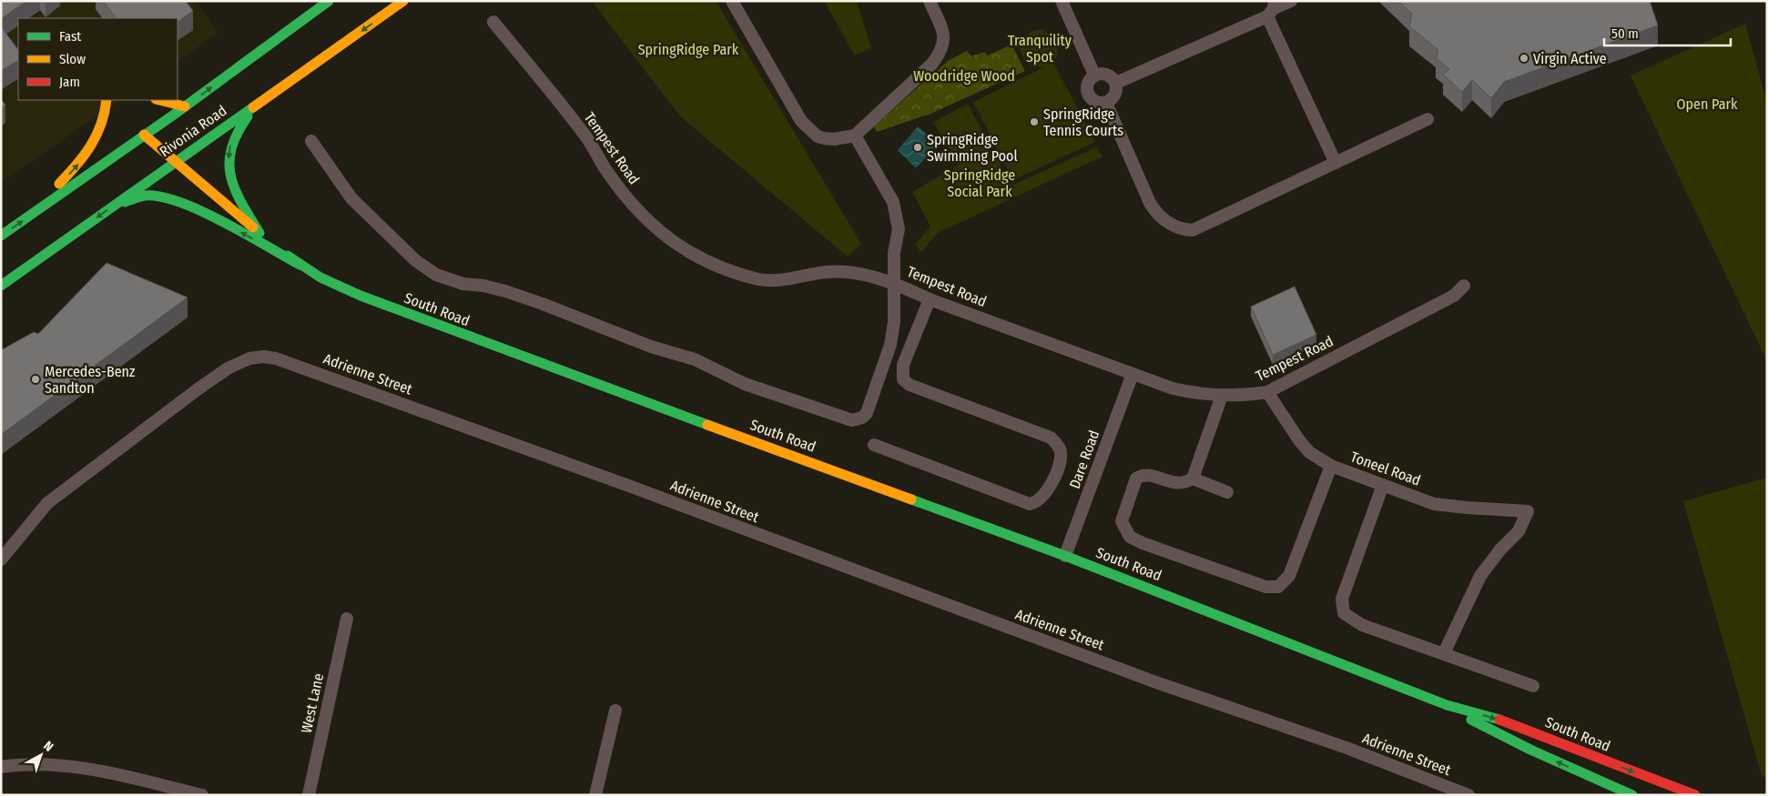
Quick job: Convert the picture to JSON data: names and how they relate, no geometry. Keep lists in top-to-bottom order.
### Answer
{
  "streets": {
    "street": [
      "Rivonia Road",
      "Tempest Road",
      "South Road",
      "Adrienne Street",
      "Dare Road",
      "Toneel Road",
      "West Lane"
    ]
  },
  "crossings": [
    ["Rivonia Road", "South Road"],
    ["Tempest Road", "Dare Road"],
    ["Tempest Road", "Toneel Road"],
    ["South Road", "Dare Road"]
  ],
  "parks": [
    "Tranquility Spot",
    "SpringRidge Park",
    "Woodridge Wood",
    "Open Park",
    "SpringRidge Social Park"
  ],
  "places": [
    "Virgin Active",
    "SpringRidge Tennis Courts",
    "SpringRidge Swimming Pool",
    "Mercedes-Benz Sandton"
  ],
  "legend": ["Fast", "Slow", "Jam"],
  "scale_bar": "50 m",
  "north": "top right"
}
